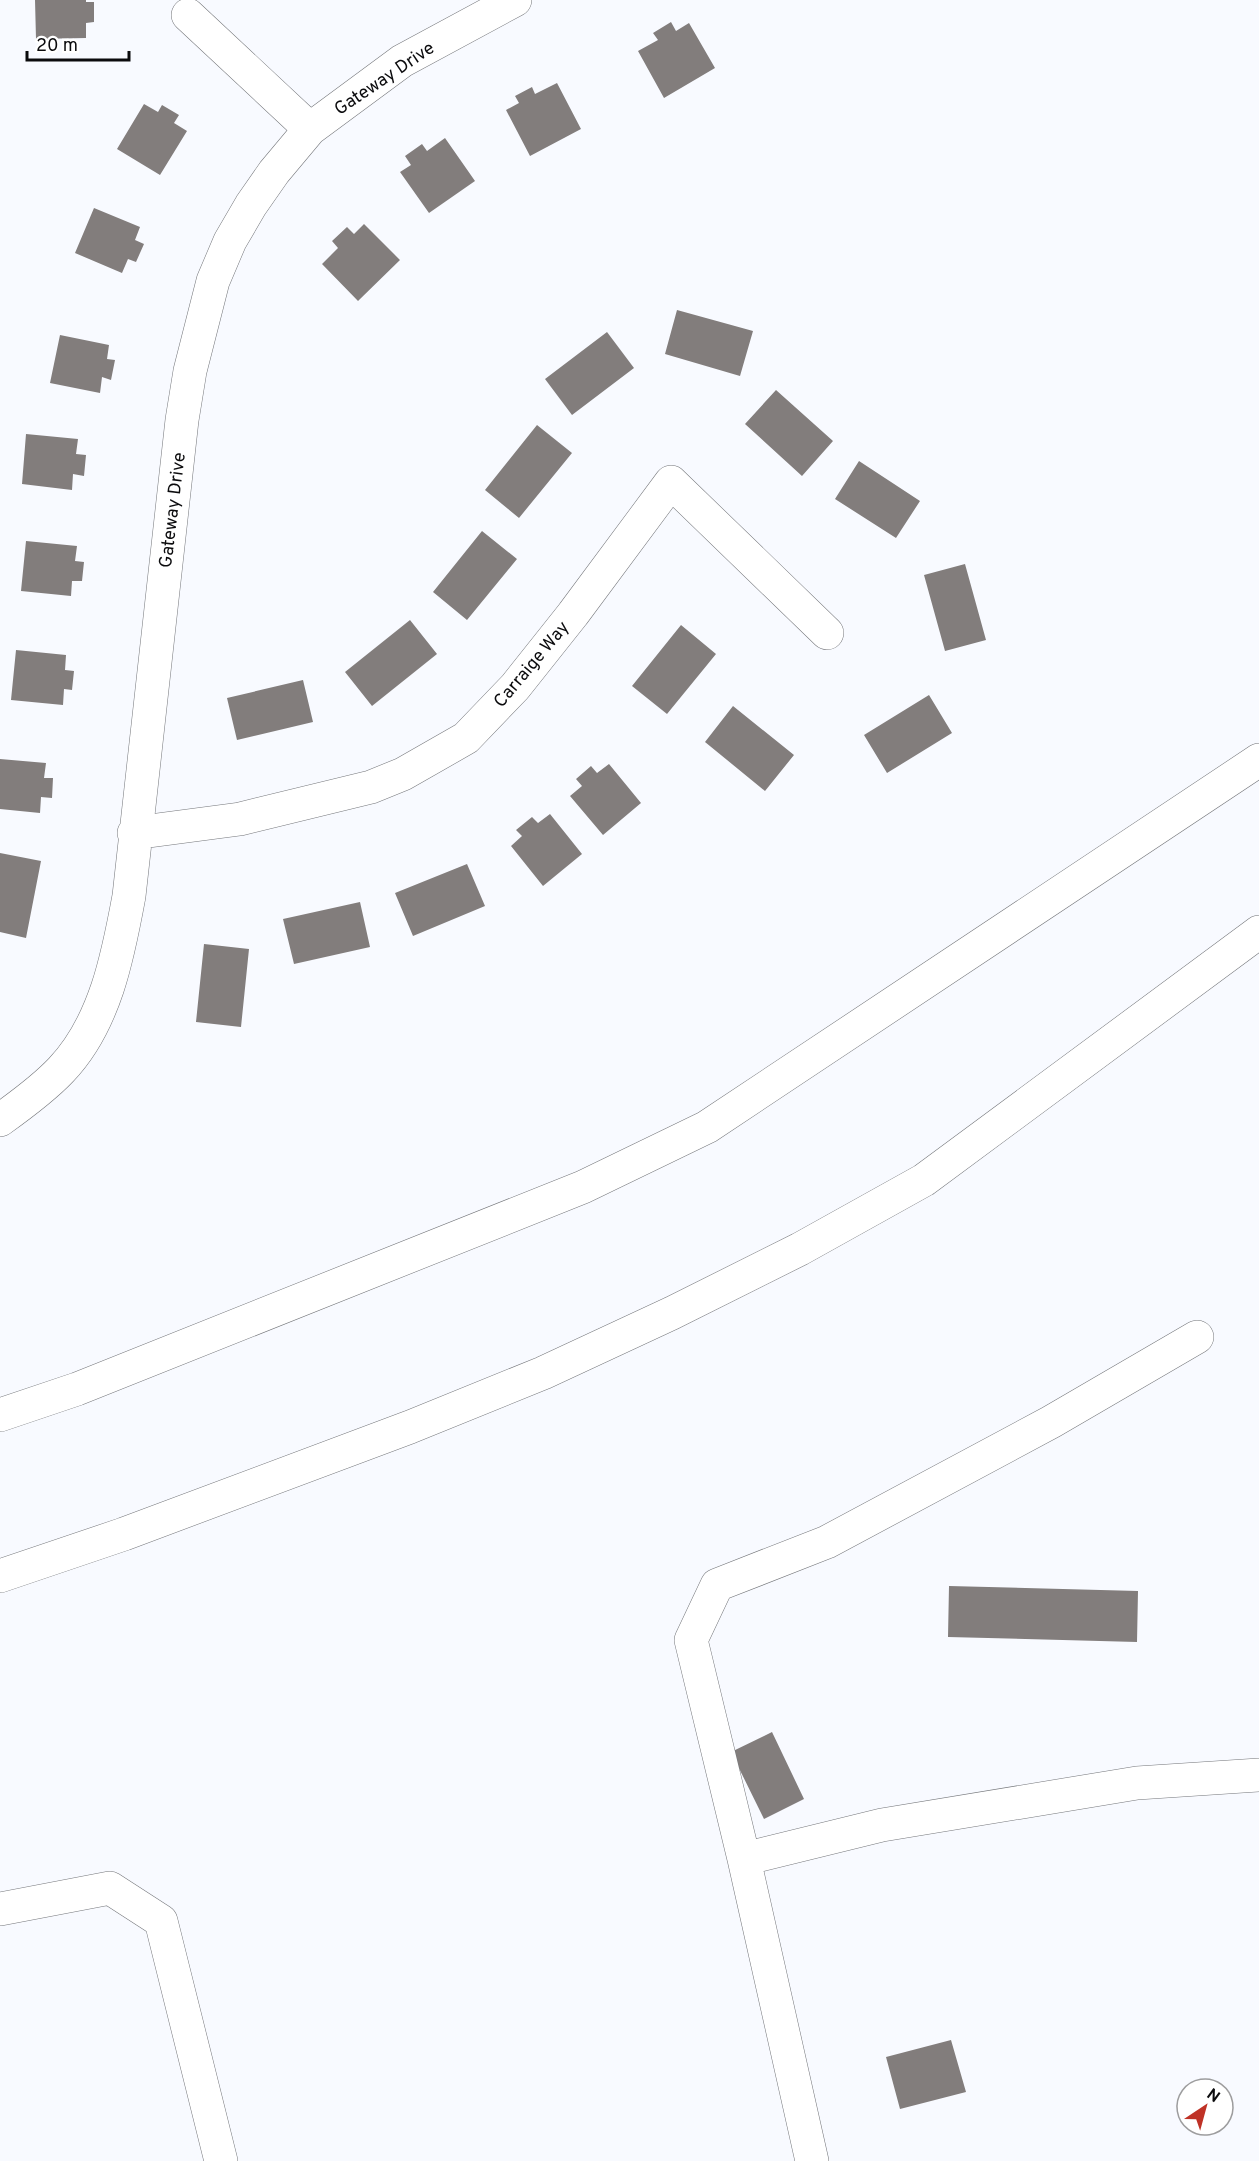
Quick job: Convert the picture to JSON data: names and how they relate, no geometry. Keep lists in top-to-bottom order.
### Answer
{
  "streets": {
    "main road": ["Gateway Drive", "Carraige Way"]
  },
  "crossings": [
    ["Gateway Drive", "Carraige Way"]
  ],
  "scale_bar": "20 m",
  "north": "top right"
}
